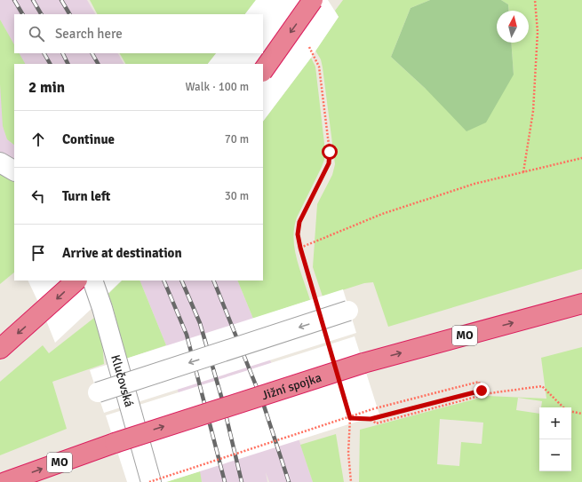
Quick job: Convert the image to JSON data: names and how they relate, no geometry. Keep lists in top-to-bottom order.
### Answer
{
  "streets": {
    "highway": ["MO", "Jižní spojka"],
    "lane": ["Klučovská"]
  },
  "one_way": ["Jižní spojka"],
  "north": "top",
  "page": {
    "search": "Search here",
    "heading": ["2 min", "Walk · 100 m"],
    "list": [
      ["Continue", "70 m"],
      ["Turn left", "30 m"],
      "Arrive at destination"
    ],
    "map_buttons": ["+", "−"]
  }
}
